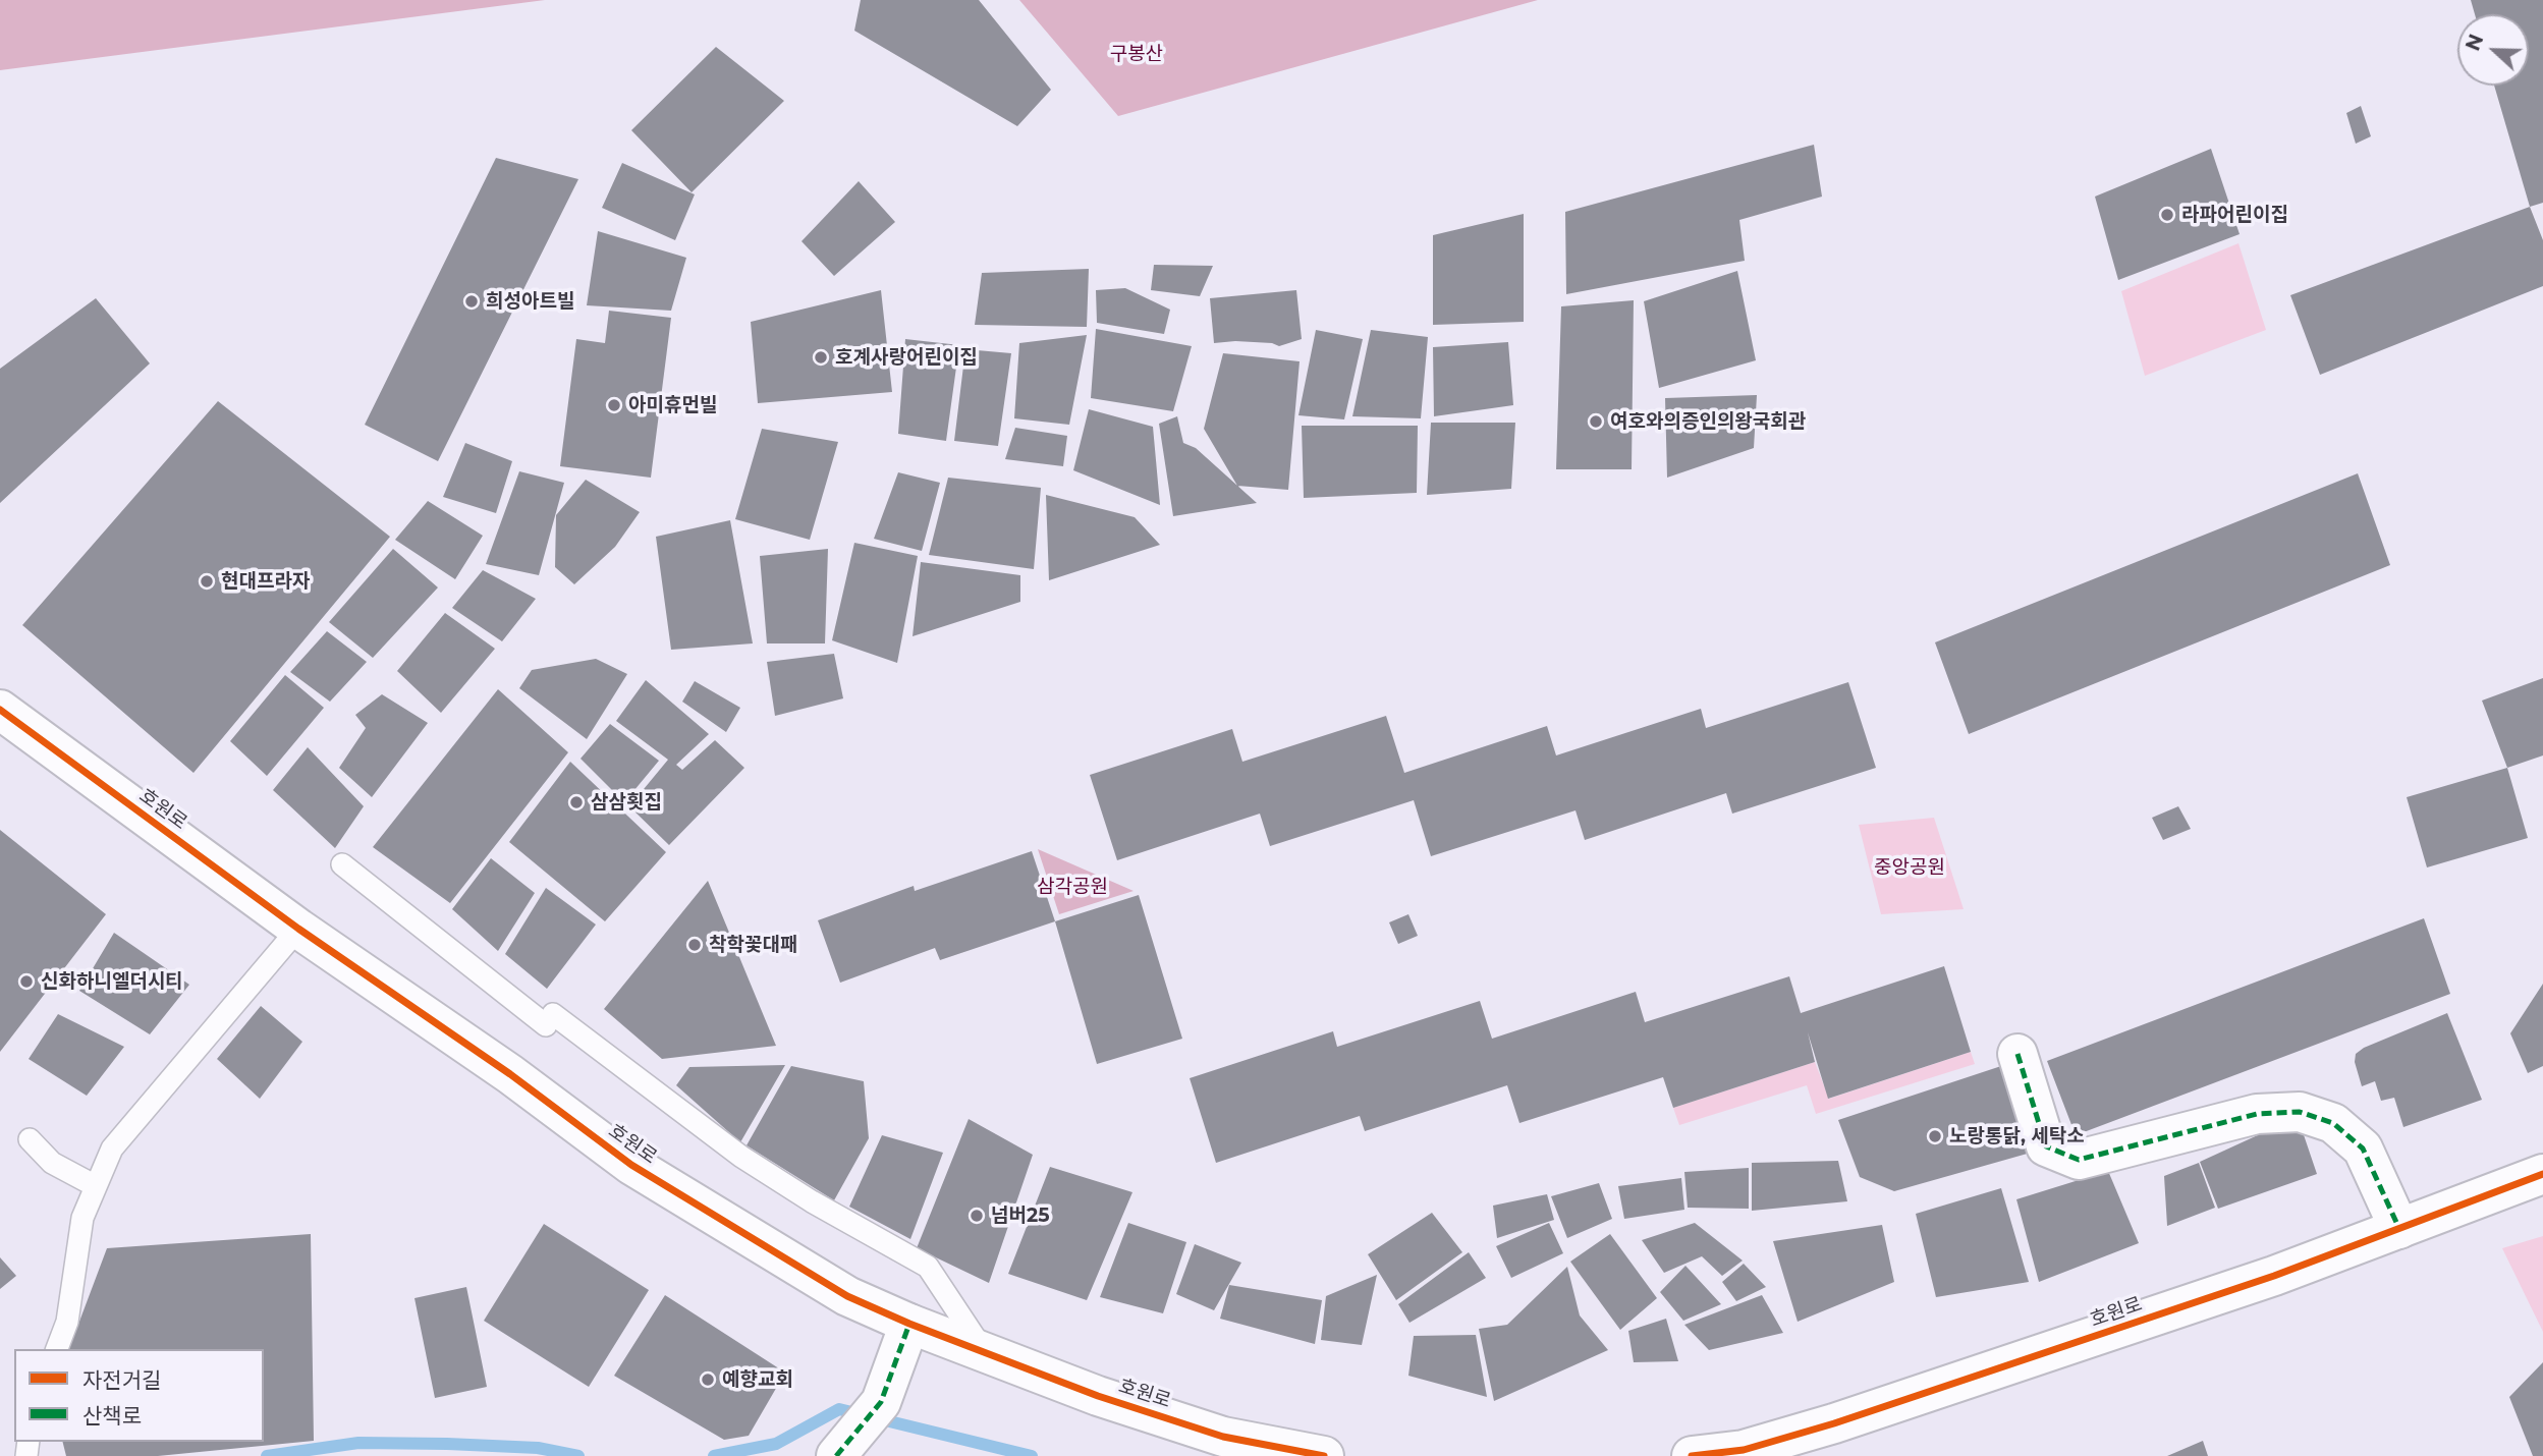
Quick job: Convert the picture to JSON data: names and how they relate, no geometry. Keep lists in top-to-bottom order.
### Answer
{
  "streets": {
    "street": ["호원로"]
  },
  "parks": ["구봉산", "중앙공원", "삼각공원"],
  "places": [
    "라파어린이집",
    "희성아트빌",
    "호계사랑어린이집",
    "아미휴먼빌",
    "여호와의증인의왕국회관",
    "현대프라자",
    "삼삼횟집",
    "착학꽃대패",
    "신화하니엘더시티",
    "노랑통닭, 세탁소",
    "넘버25",
    "예향교회"
  ],
  "legend": ["자전거길", "산책로"],
  "north": "left"
}
